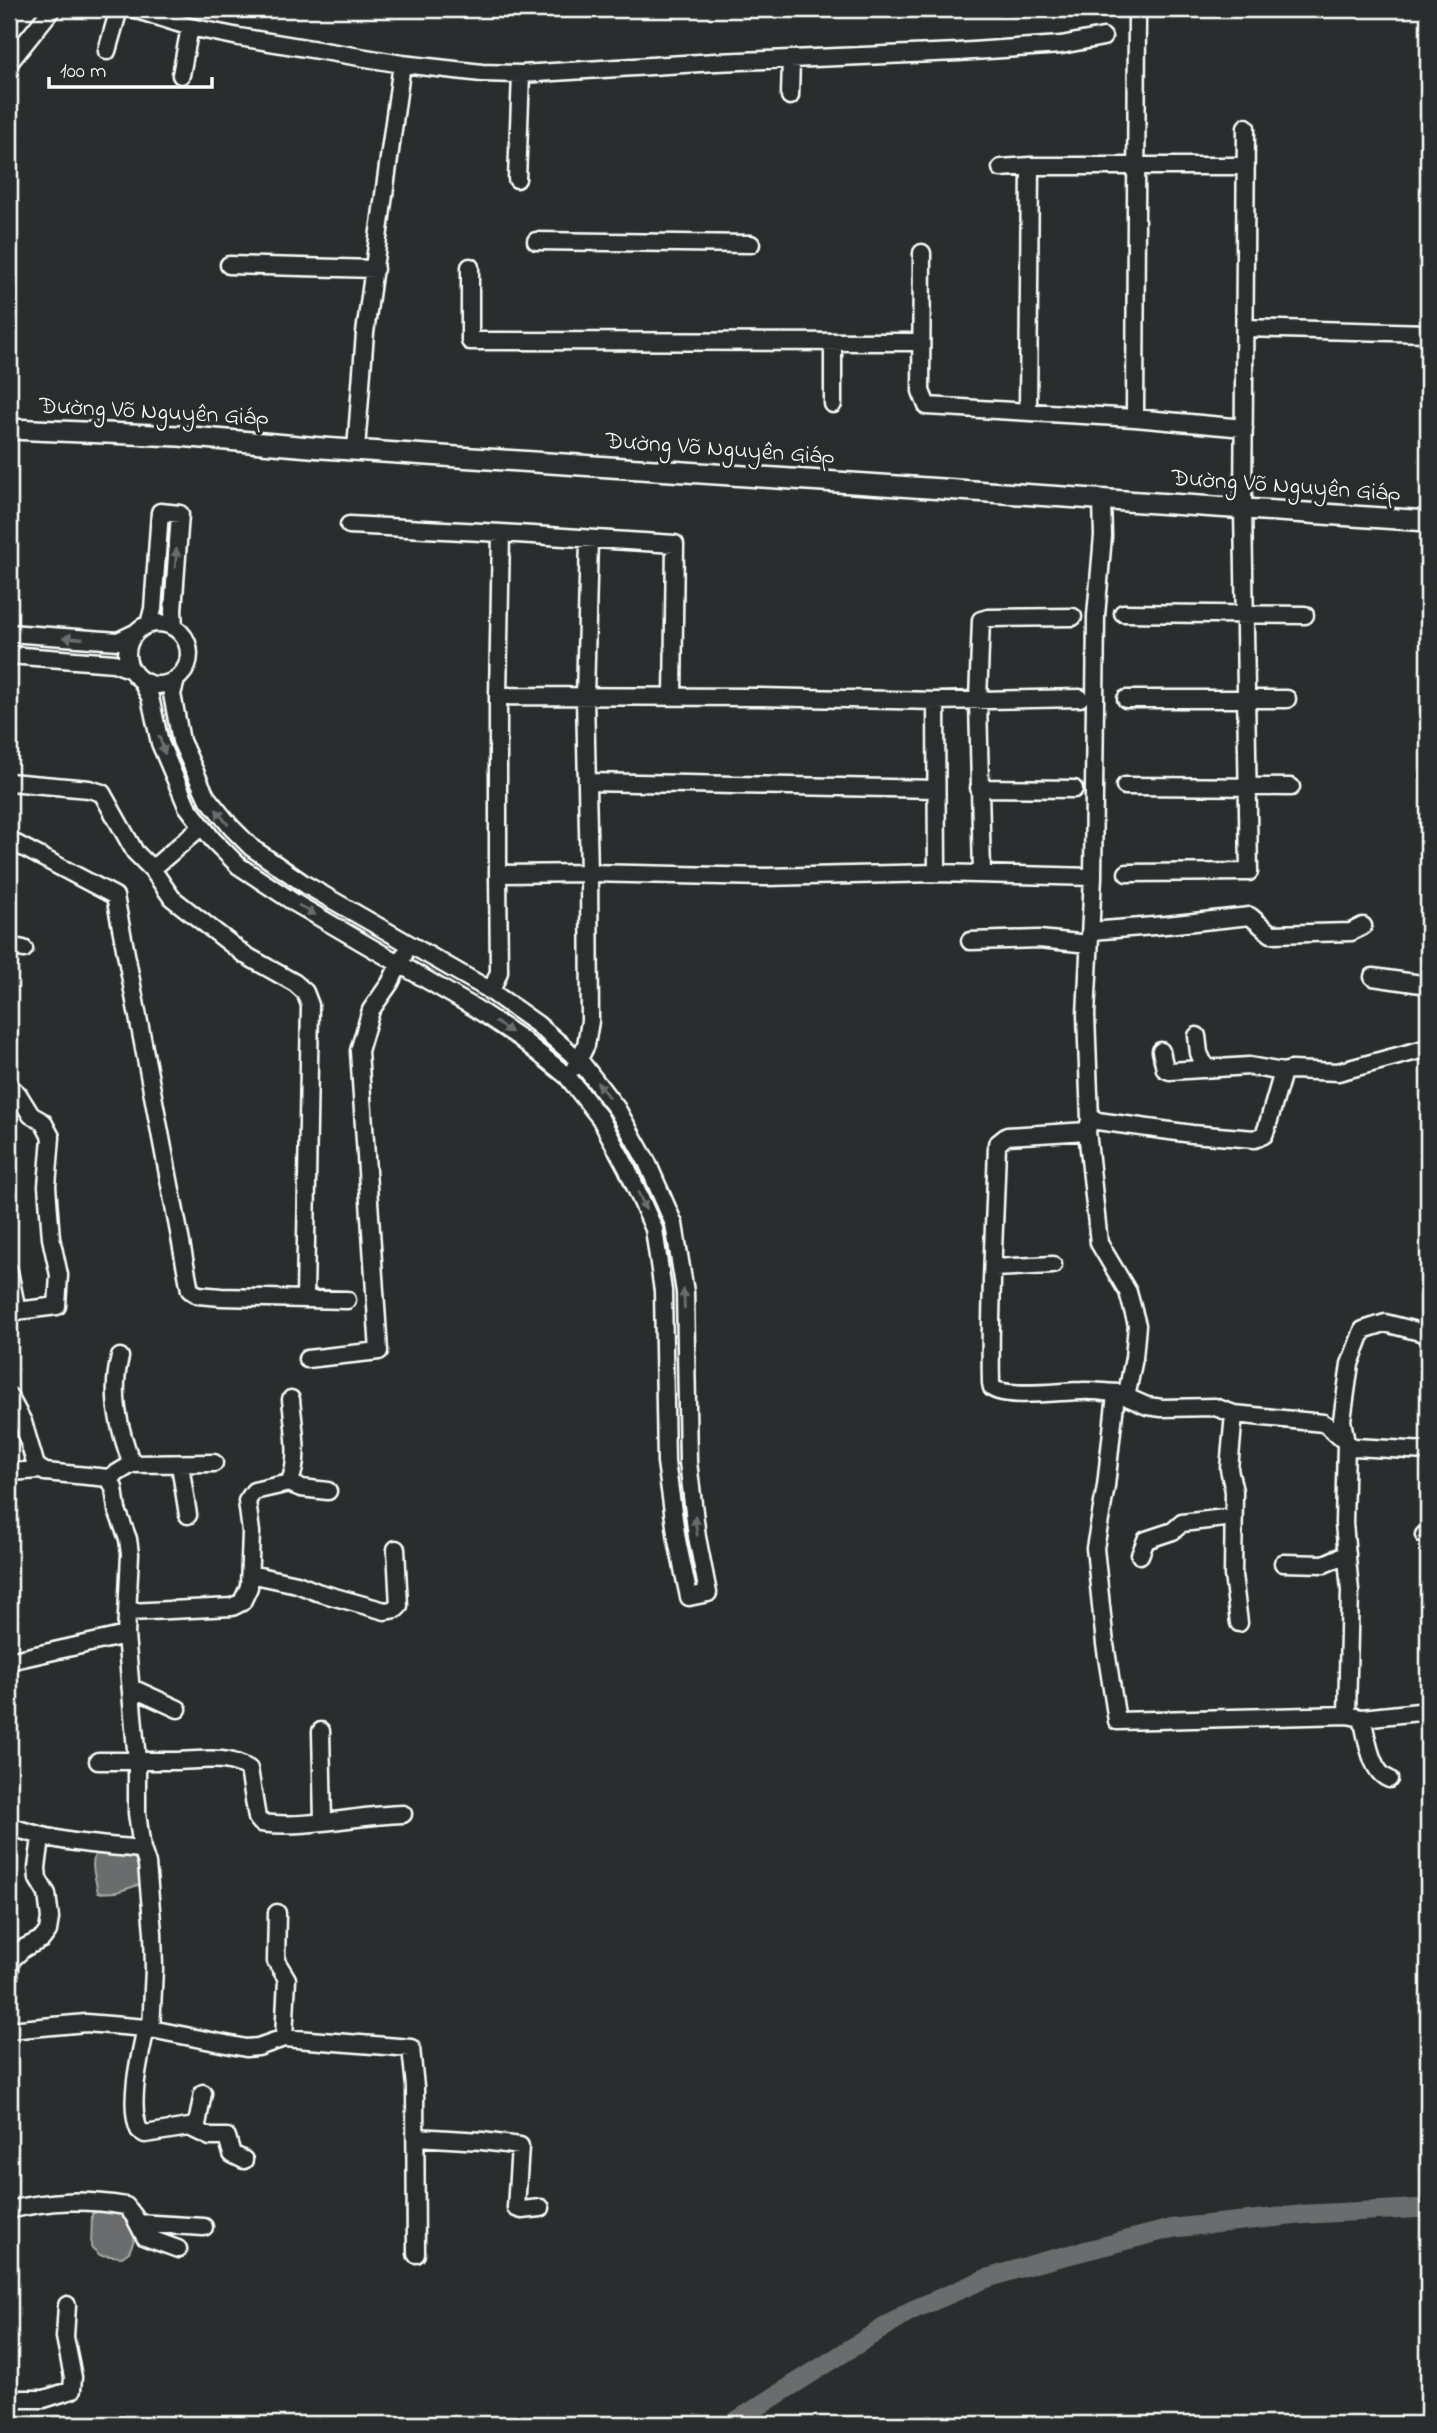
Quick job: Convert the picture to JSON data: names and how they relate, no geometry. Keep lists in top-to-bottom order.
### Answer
{
  "streets": {
    "main road": ["Đường Võ Nguyên Giáp"]
  },
  "scale_bar": "100 m"
}
